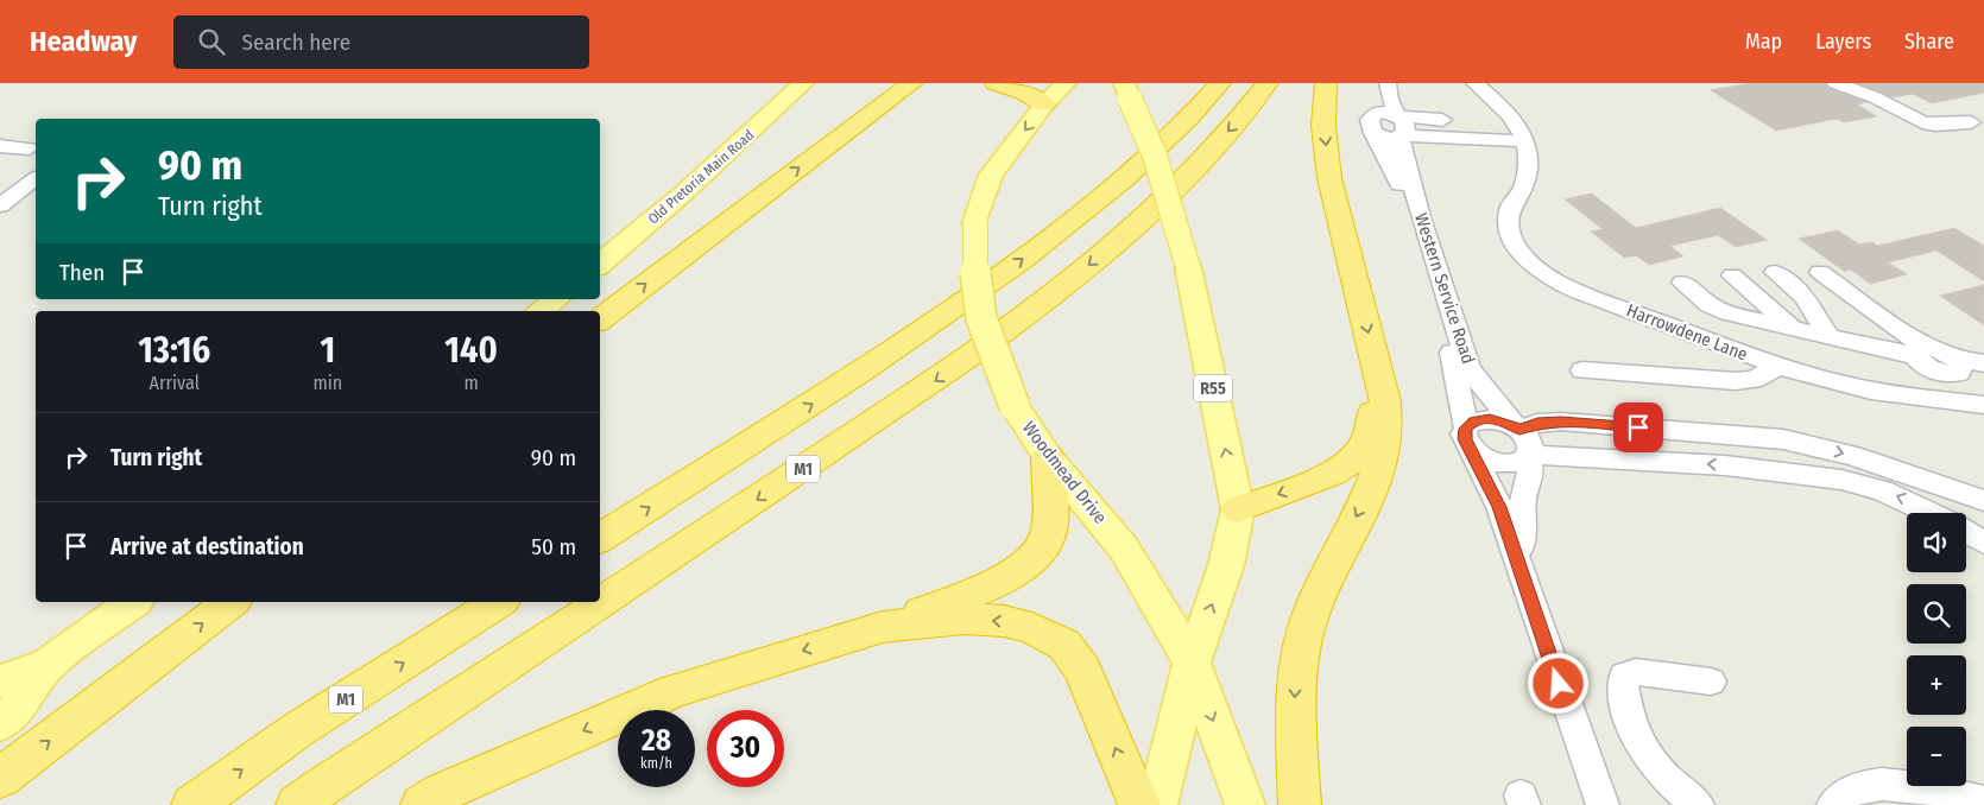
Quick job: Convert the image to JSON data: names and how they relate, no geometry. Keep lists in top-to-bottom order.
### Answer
{
  "streets": {
    "highway": ["M1"],
    "main road": ["Old Pretoria Main Road", "R55", "Woodmead Drive"],
    "street": ["Western Service Road", "Harrowdene Lane"]
  },
  "crossings": [
    ["R55", "Woodmead Drive"]
  ],
  "page": {
    "header": "Headway",
    "search": "Search here",
    "nav": ["Map", "Layers", "Share"],
    "turn": ["90 m", "Turn right"],
    "then": "Then",
    "eta": [
      "13:16",
      "Arrival",
      "1",
      "min",
      "140",
      "m"
    ],
    "list": [
      {
        "name": "Turn right",
        "value": "90 m"
      },
      {
        "name": "Arrive at destination",
        "value": "50 m"
      }
    ],
    "map_buttons": ["+", "−"],
    "speed": "28 km/h",
    "limit": "30"
  }
}
